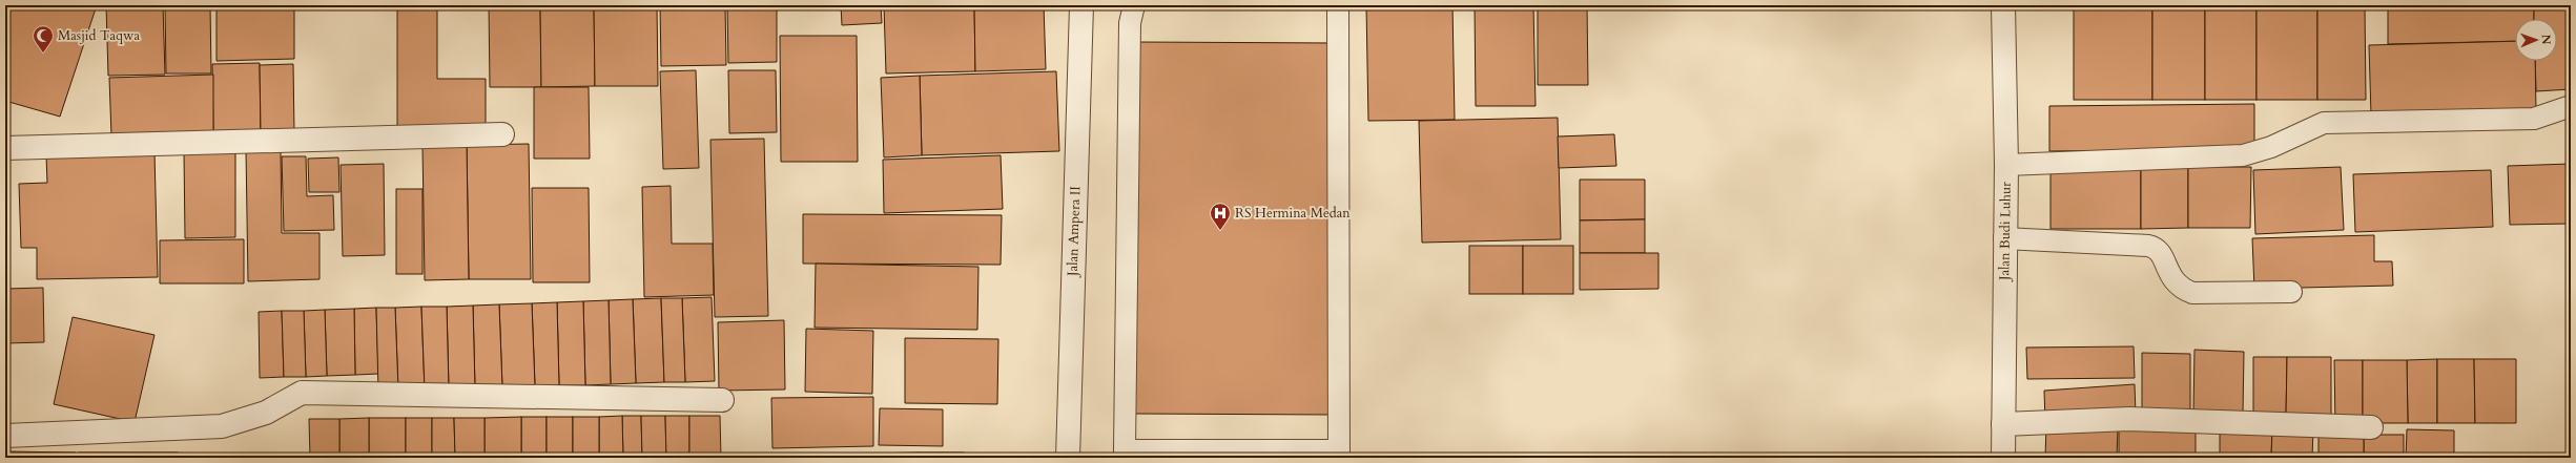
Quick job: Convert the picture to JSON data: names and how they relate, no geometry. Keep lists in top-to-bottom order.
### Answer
{
  "streets": {
    "street": ["Jalan Ampera II", "Jalan Budi Luhur"]
  },
  "places": {
    "mosque": ["Masjid Taqwa"],
    "hospital": ["RS Hermina Medan"]
  },
  "north": "right"
}
